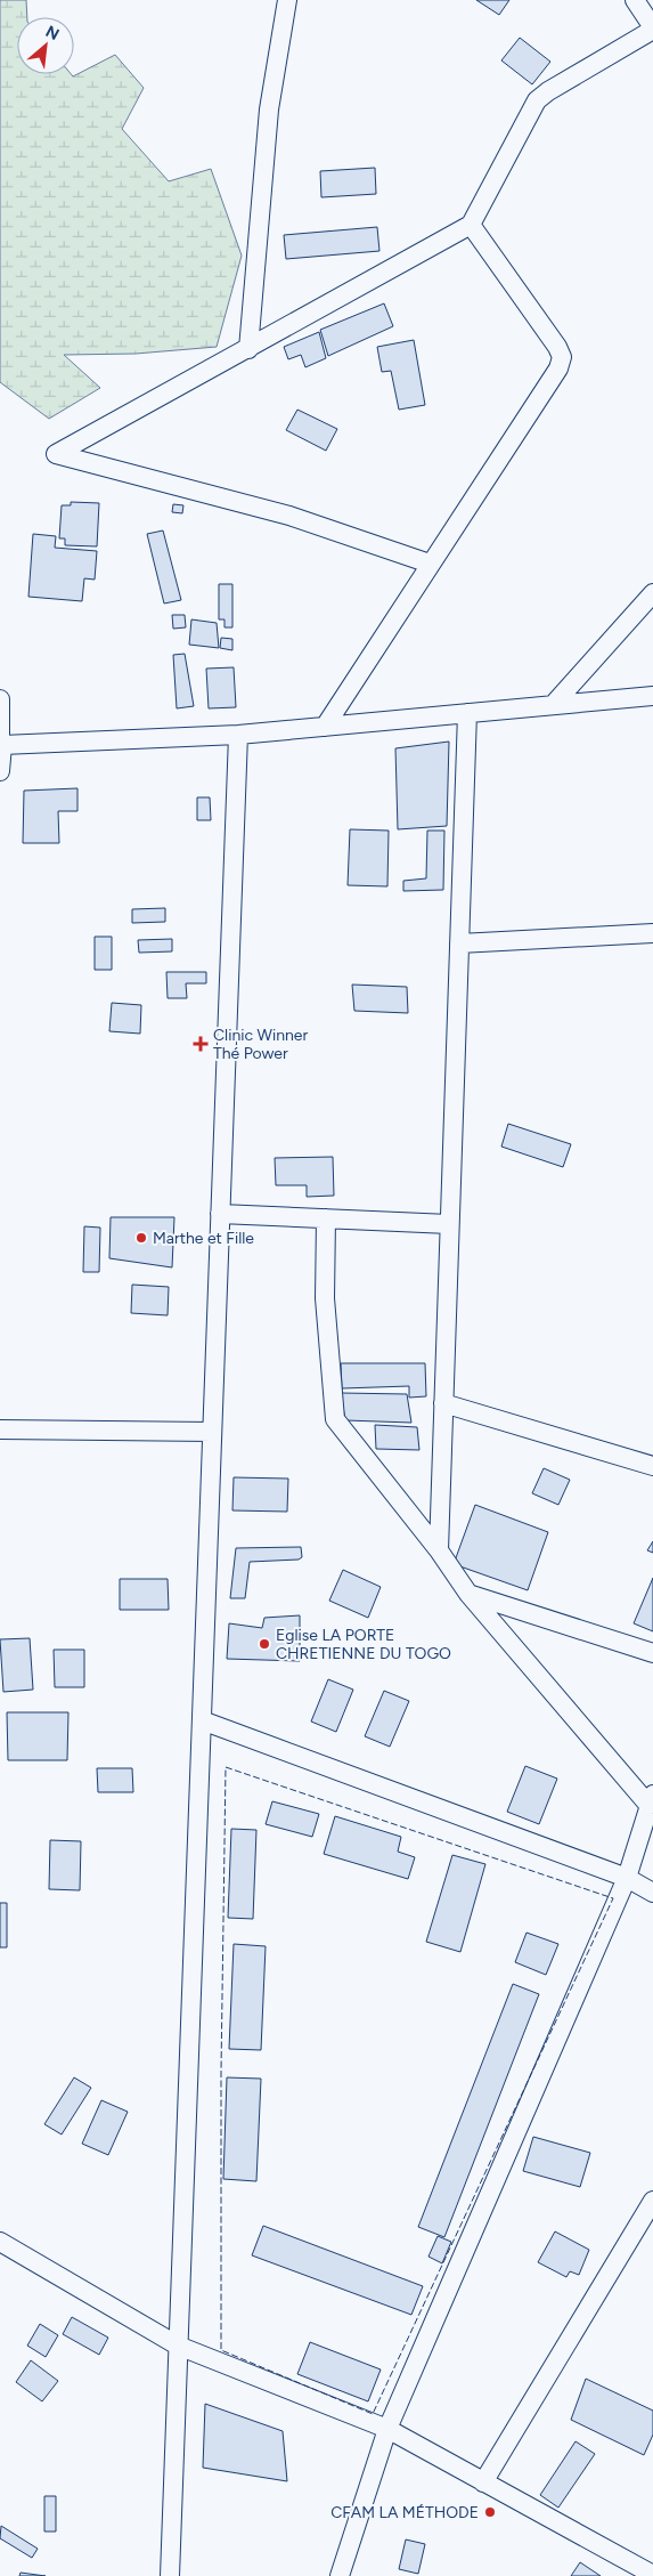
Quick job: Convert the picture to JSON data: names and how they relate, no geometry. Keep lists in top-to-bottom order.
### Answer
{
  "places": {
    "health": ["Clinic Winner Thé Power"],
    "other": ["Marthe et Fille", "Eglise LA PORTE CHRETIENNE DU TOGO", "CFAM LA MÉTHODE"]
  },
  "north": "top right"
}
